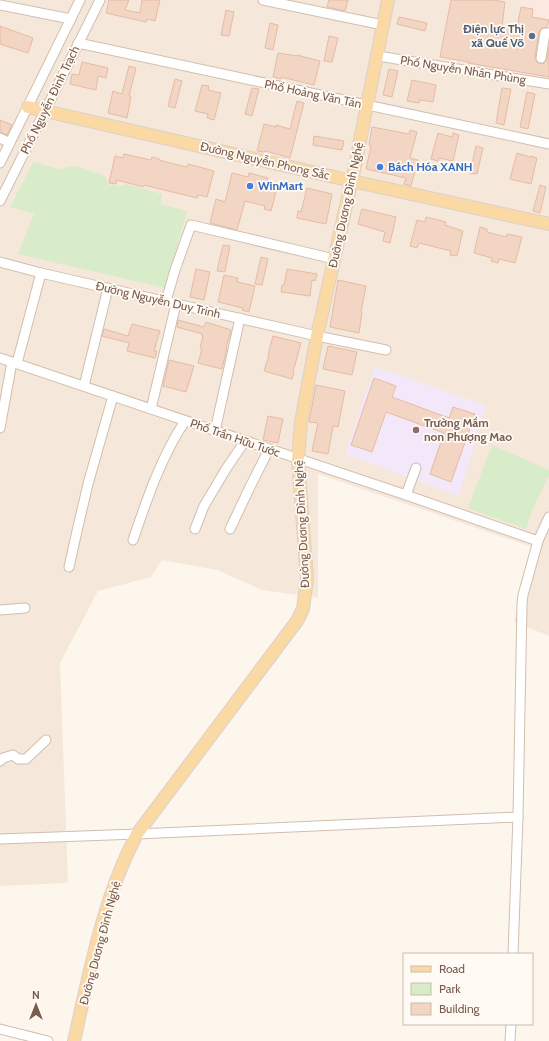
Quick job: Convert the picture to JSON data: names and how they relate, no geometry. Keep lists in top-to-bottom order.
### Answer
{
  "streets": {
    "main road": ["Đường Nguyễn Phong Sắc", "Đường Dương Đình Nghệ"],
    "street": [
      "Phố Nguyễn Nhân Phùng",
      "Phố Hoàng Văn Tán",
      "Phố Nguyễn Đình Trạch",
      "Đường Nguyễn Duy Trinh",
      "Phố Trần Hữu Tước"
    ]
  },
  "crossings": [
    ["Phố Nguyễn Nhân Phùng", "Đường Dương Đình Nghệ"],
    ["Phố Hoàng Văn Tán", "Phố Nguyễn Đình Trạch"],
    ["Phố Hoàng Văn Tán", "Đường Dương Đình Nghệ"],
    ["Phố Nguyễn Đình Trạch", "Đường Nguyễn Phong Sắc"],
    ["Đường Nguyễn Phong Sắc", "Đường Dương Đình Nghệ"],
    ["Đường Dương Đình Nghệ", "Đường Nguyễn Duy Trinh"],
    ["Đường Dương Đình Nghệ", "Phố Trần Hữu Tước"]
  ],
  "places": [
    "Điện lực Thị xã Quế Võ",
    "Bách Hóa XANH",
    "WinMart",
    "Trường Mầm non Phượng Mao"
  ],
  "legend": ["Road", "Park", "Building"],
  "north": "top"
}
